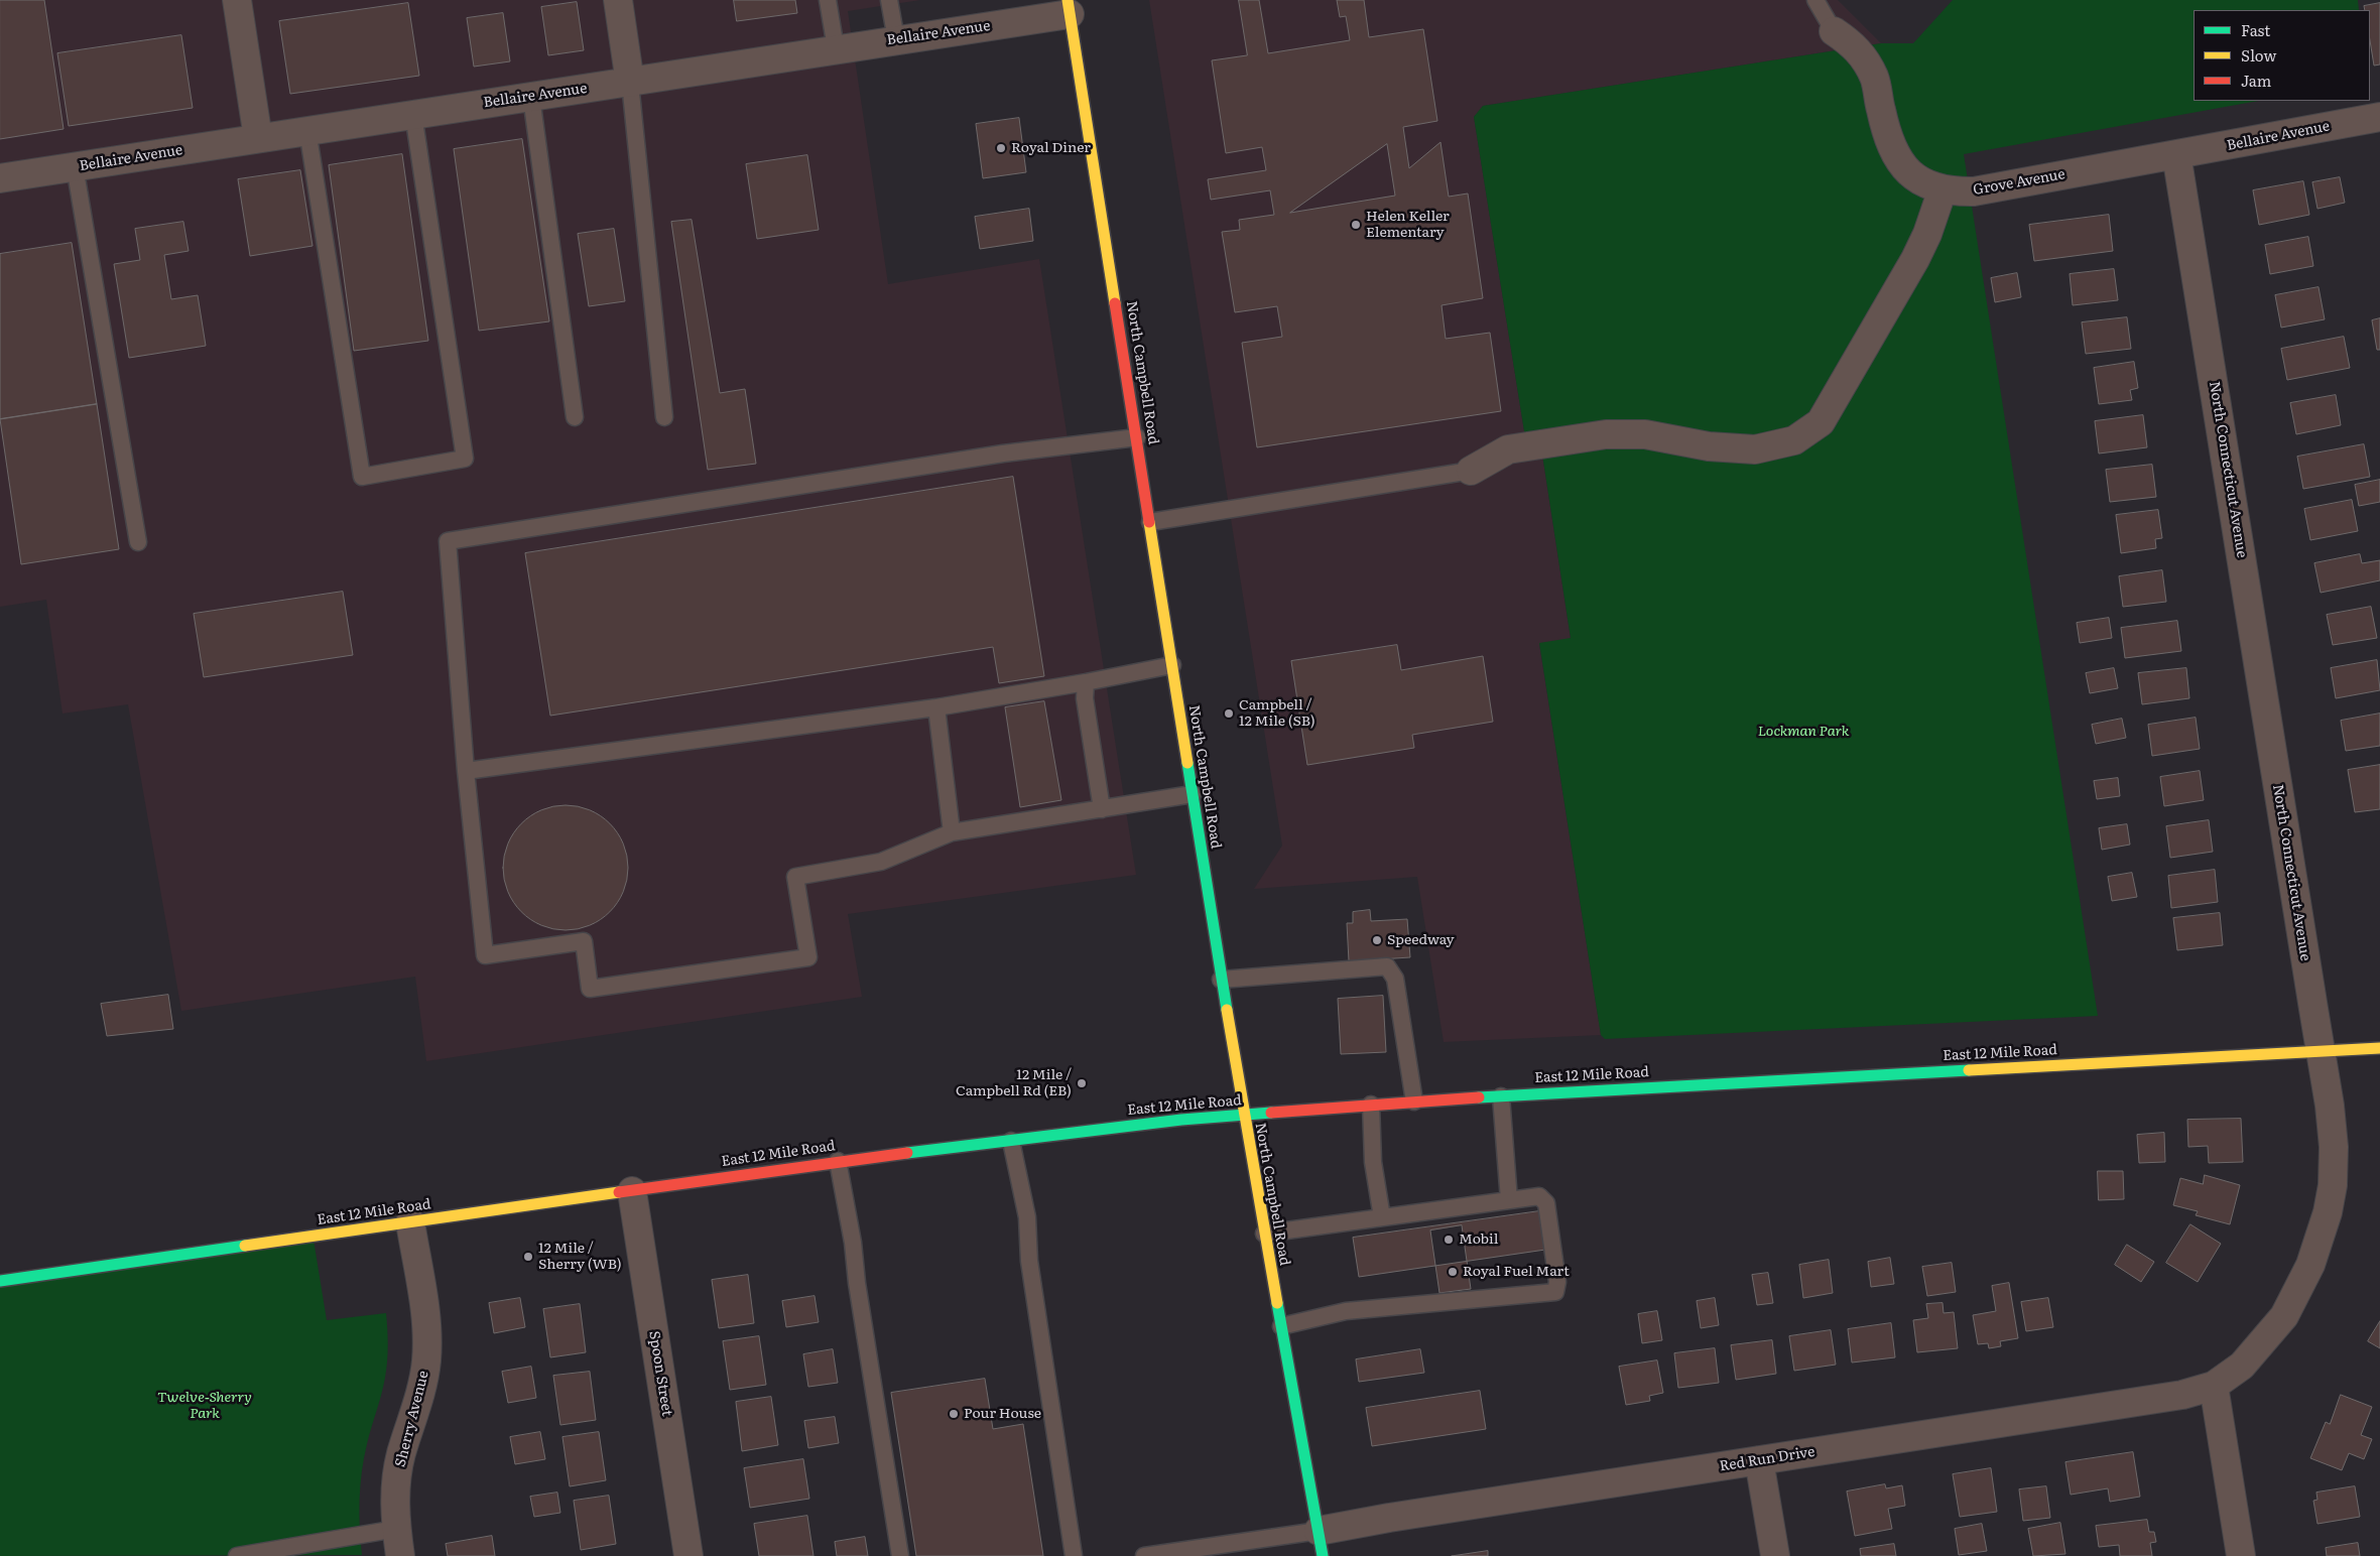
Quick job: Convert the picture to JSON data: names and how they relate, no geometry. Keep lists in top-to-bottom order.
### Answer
{
  "streets": {
    "main road": ["North Campbell Road", "East 12 Mile Road"],
    "street": [
      "Bellaire Avenue",
      "Grove Avenue",
      "North Connecticut Avenue",
      "Spoon Street",
      "Sherry Avenue",
      "Red Run Drive"
    ]
  },
  "crossings": [
    ["Bellaire Avenue", "Grove Avenue"],
    ["Bellaire Avenue", "North Campbell Road"],
    ["Bellaire Avenue", "North Connecticut Avenue"],
    ["Grove Avenue", "North Connecticut Avenue"],
    ["North Campbell Road", "East 12 Mile Road"],
    ["North Campbell Road", "Red Run Drive"],
    ["North Connecticut Avenue", "East 12 Mile Road"],
    ["North Connecticut Avenue", "Red Run Drive"],
    ["East 12 Mile Road", "Spoon Street"],
    ["East 12 Mile Road", "Sherry Avenue"]
  ],
  "parks": ["Lockman Park", "Twelve-Sherry Park"],
  "places": [
    "Royal Diner",
    "Helen Keller Elementary",
    "Campbell / 12 Mile (SB)",
    "Speedway",
    "12 Mile / Campbell Rd (EB)",
    "Mobil",
    "12 Mile / Sherry (WB)",
    "Royal Fuel Mart",
    "Pour House"
  ],
  "legend": ["Fast", "Slow", "Jam"]
}
